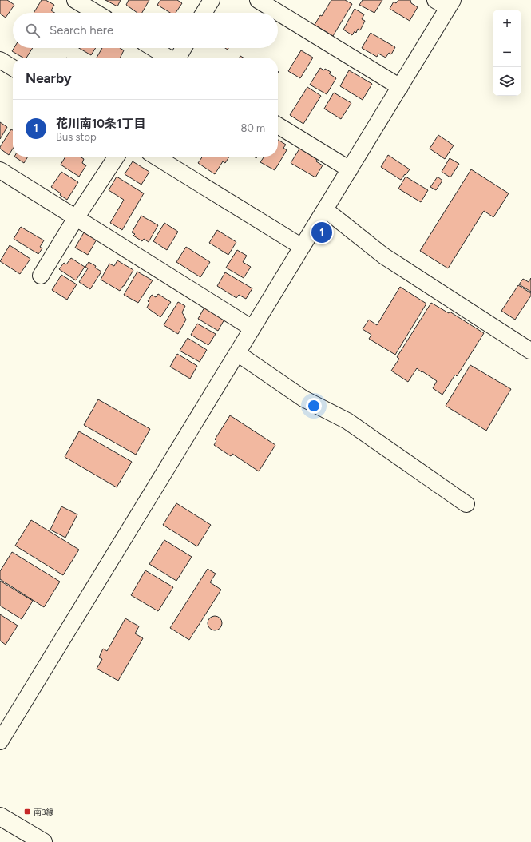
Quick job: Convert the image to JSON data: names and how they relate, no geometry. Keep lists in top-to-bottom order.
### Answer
{
  "places": {
    "transit": ["南3線"]
  },
  "page": {
    "map_buttons": ["+", "−"],
    "search": "Search here",
    "heading": "Nearby",
    "list": [
      {
        "mark": "1",
        "name": "花川南10条1丁目",
        "note": "Bus stop",
        "value": "80 m"
      }
    ],
    "pins": "1"
  }
}
